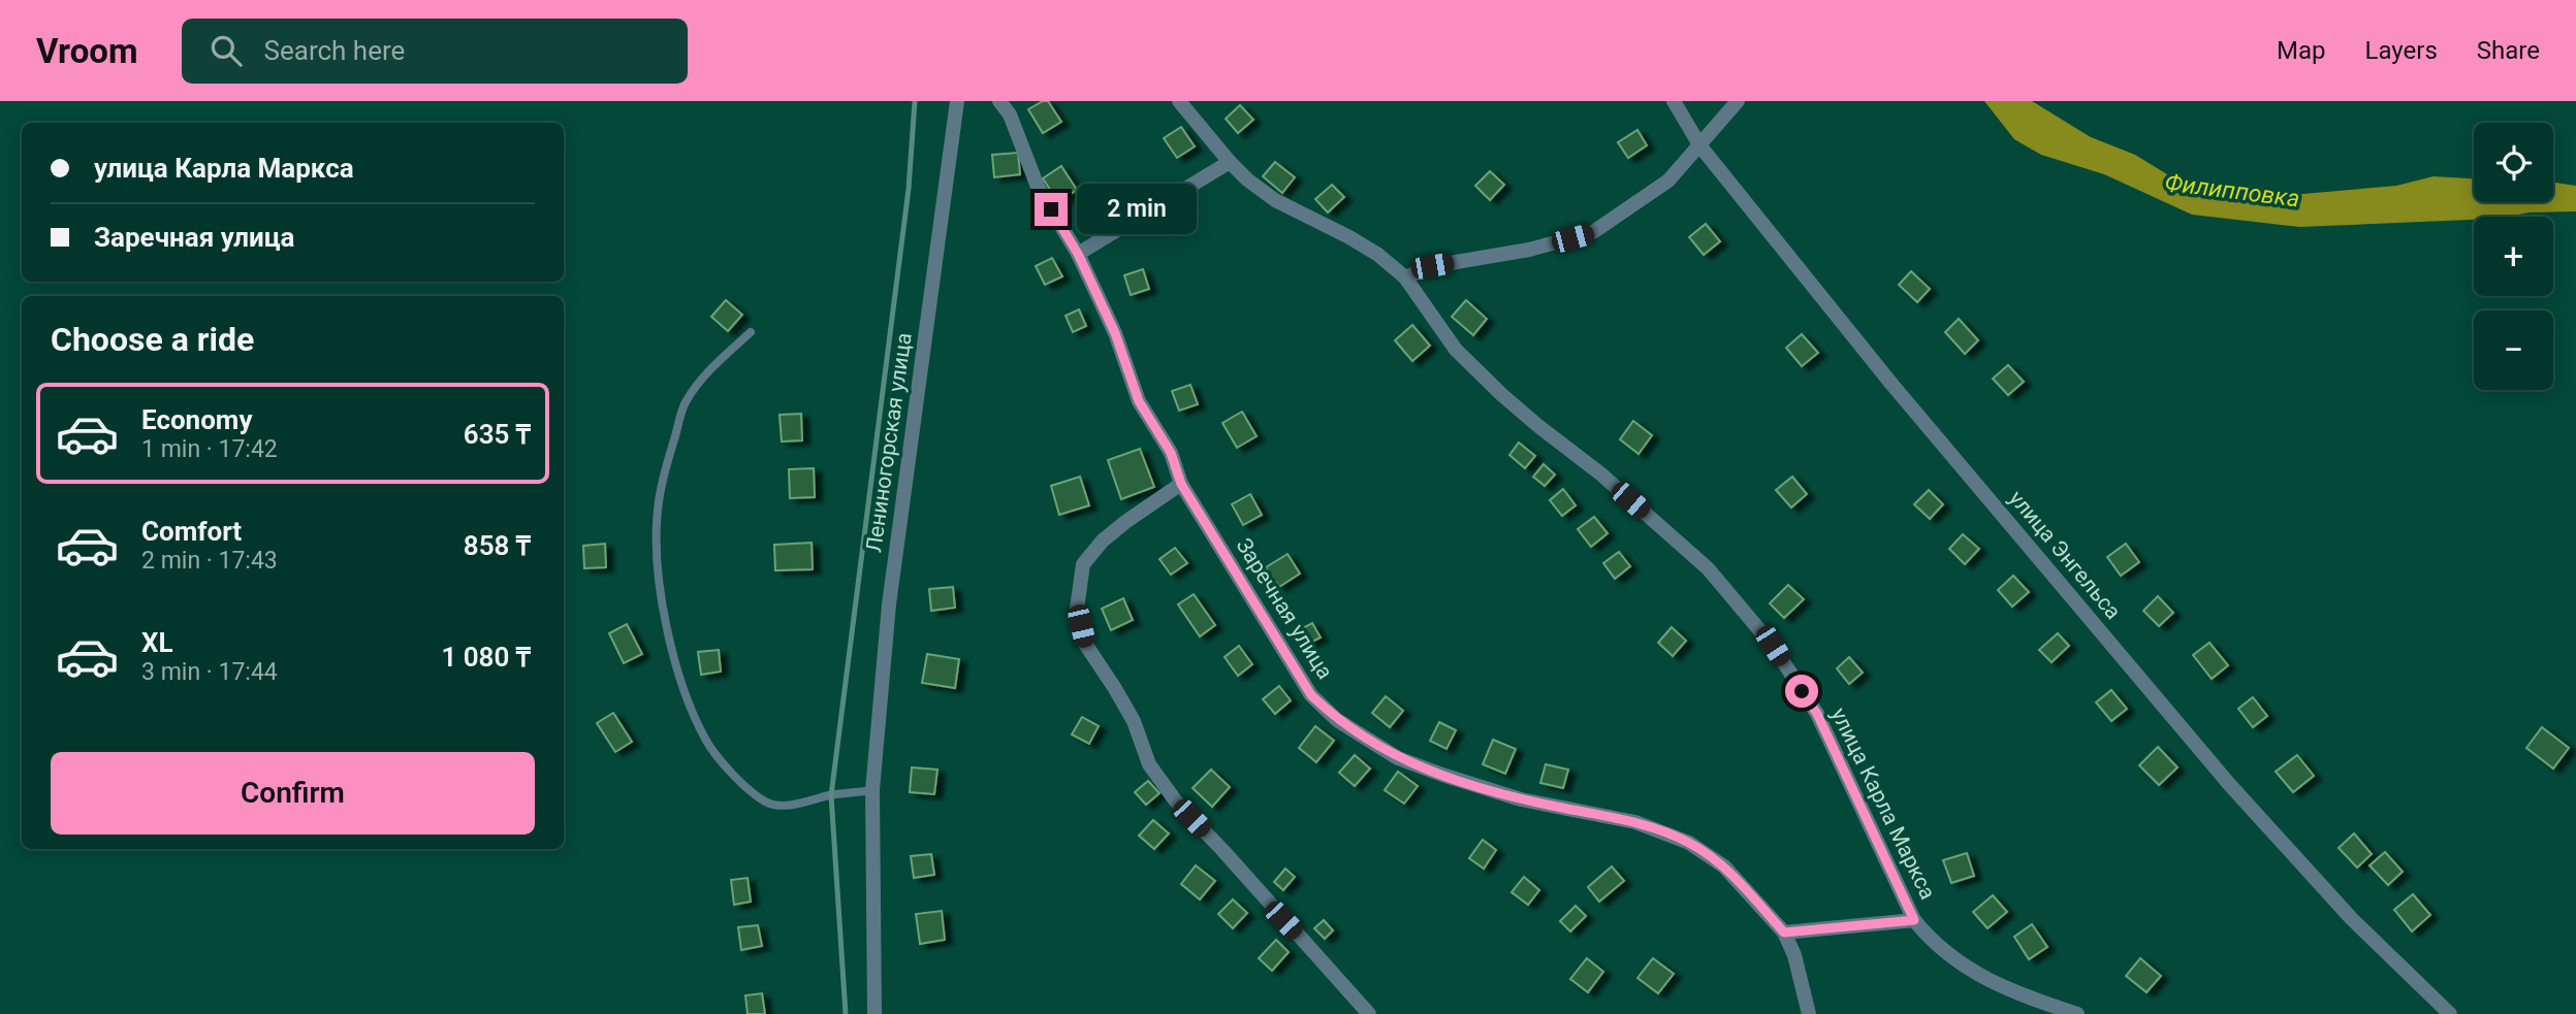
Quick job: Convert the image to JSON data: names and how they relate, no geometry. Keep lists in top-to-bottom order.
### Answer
{
  "streets": {
    "street": [
      "Лениногорская улица",
      "улица Энгельса",
      "Заречная улица",
      "улица Карла Маркса"
    ]
  },
  "water": ["Филипповка"],
  "page": {
    "header": "Vroom",
    "search": "Search here",
    "nav": ["Map", "Layers", "Share"],
    "map_buttons": ["+", "−"],
    "banner": ["улица Карла Маркса", "Заречная улица"],
    "bubble": "2 min",
    "heading": "Choose a ride",
    "list": [
      {
        "name": "Economy",
        "note": "1 min · 17:42",
        "value": "635 ₸"
      },
      {
        "name": "Comfort",
        "note": "2 min · 17:43",
        "value": "858 ₸"
      },
      {
        "name": "XL",
        "note": "3 min · 17:44",
        "value": "1 080 ₸"
      }
    ],
    "buttons": "Confirm"
  }
}
